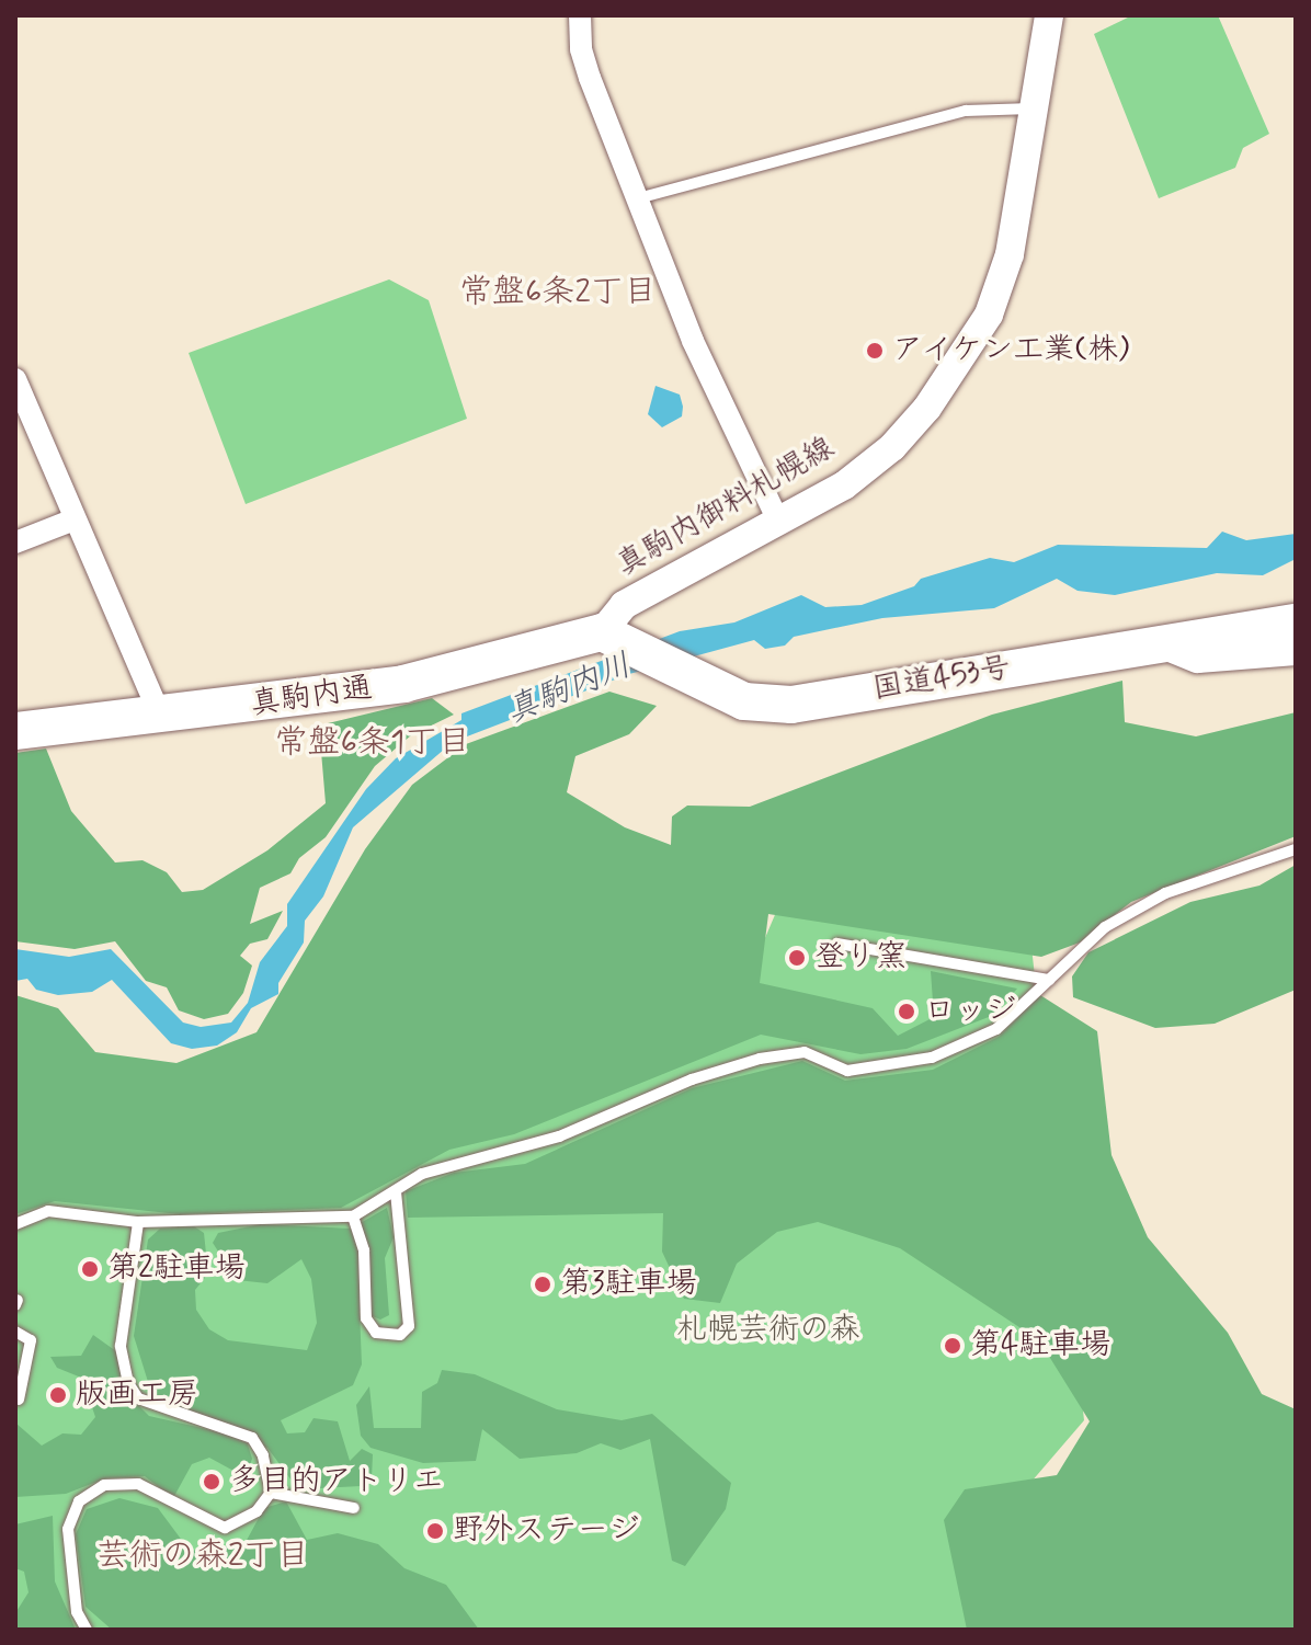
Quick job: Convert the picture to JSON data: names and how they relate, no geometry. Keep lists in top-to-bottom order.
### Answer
{
  "streets": {
    "highway": ["国道453号", "真駒内通"],
    "main road": ["真駒内御料札幌線"]
  },
  "crossings": [
    ["真駒内御料札幌線", "国道453号"],
    ["真駒内御料札幌線", "真駒内通"],
    ["国道453号", "真駒内通"]
  ],
  "districts": ["常盤6条2丁目", "常盤6条1丁目", "芸術の森2丁目"],
  "water": ["真駒内川"],
  "parks": ["札幌芸術の森"],
  "places": [
    "アイケン工業(株)",
    "登り窯",
    "ロッジ",
    "第2駐車場",
    "第3駐車場",
    "第4駐車場",
    "版画工房",
    "多目的アトリエ",
    "野外ステージ"
  ]
}
